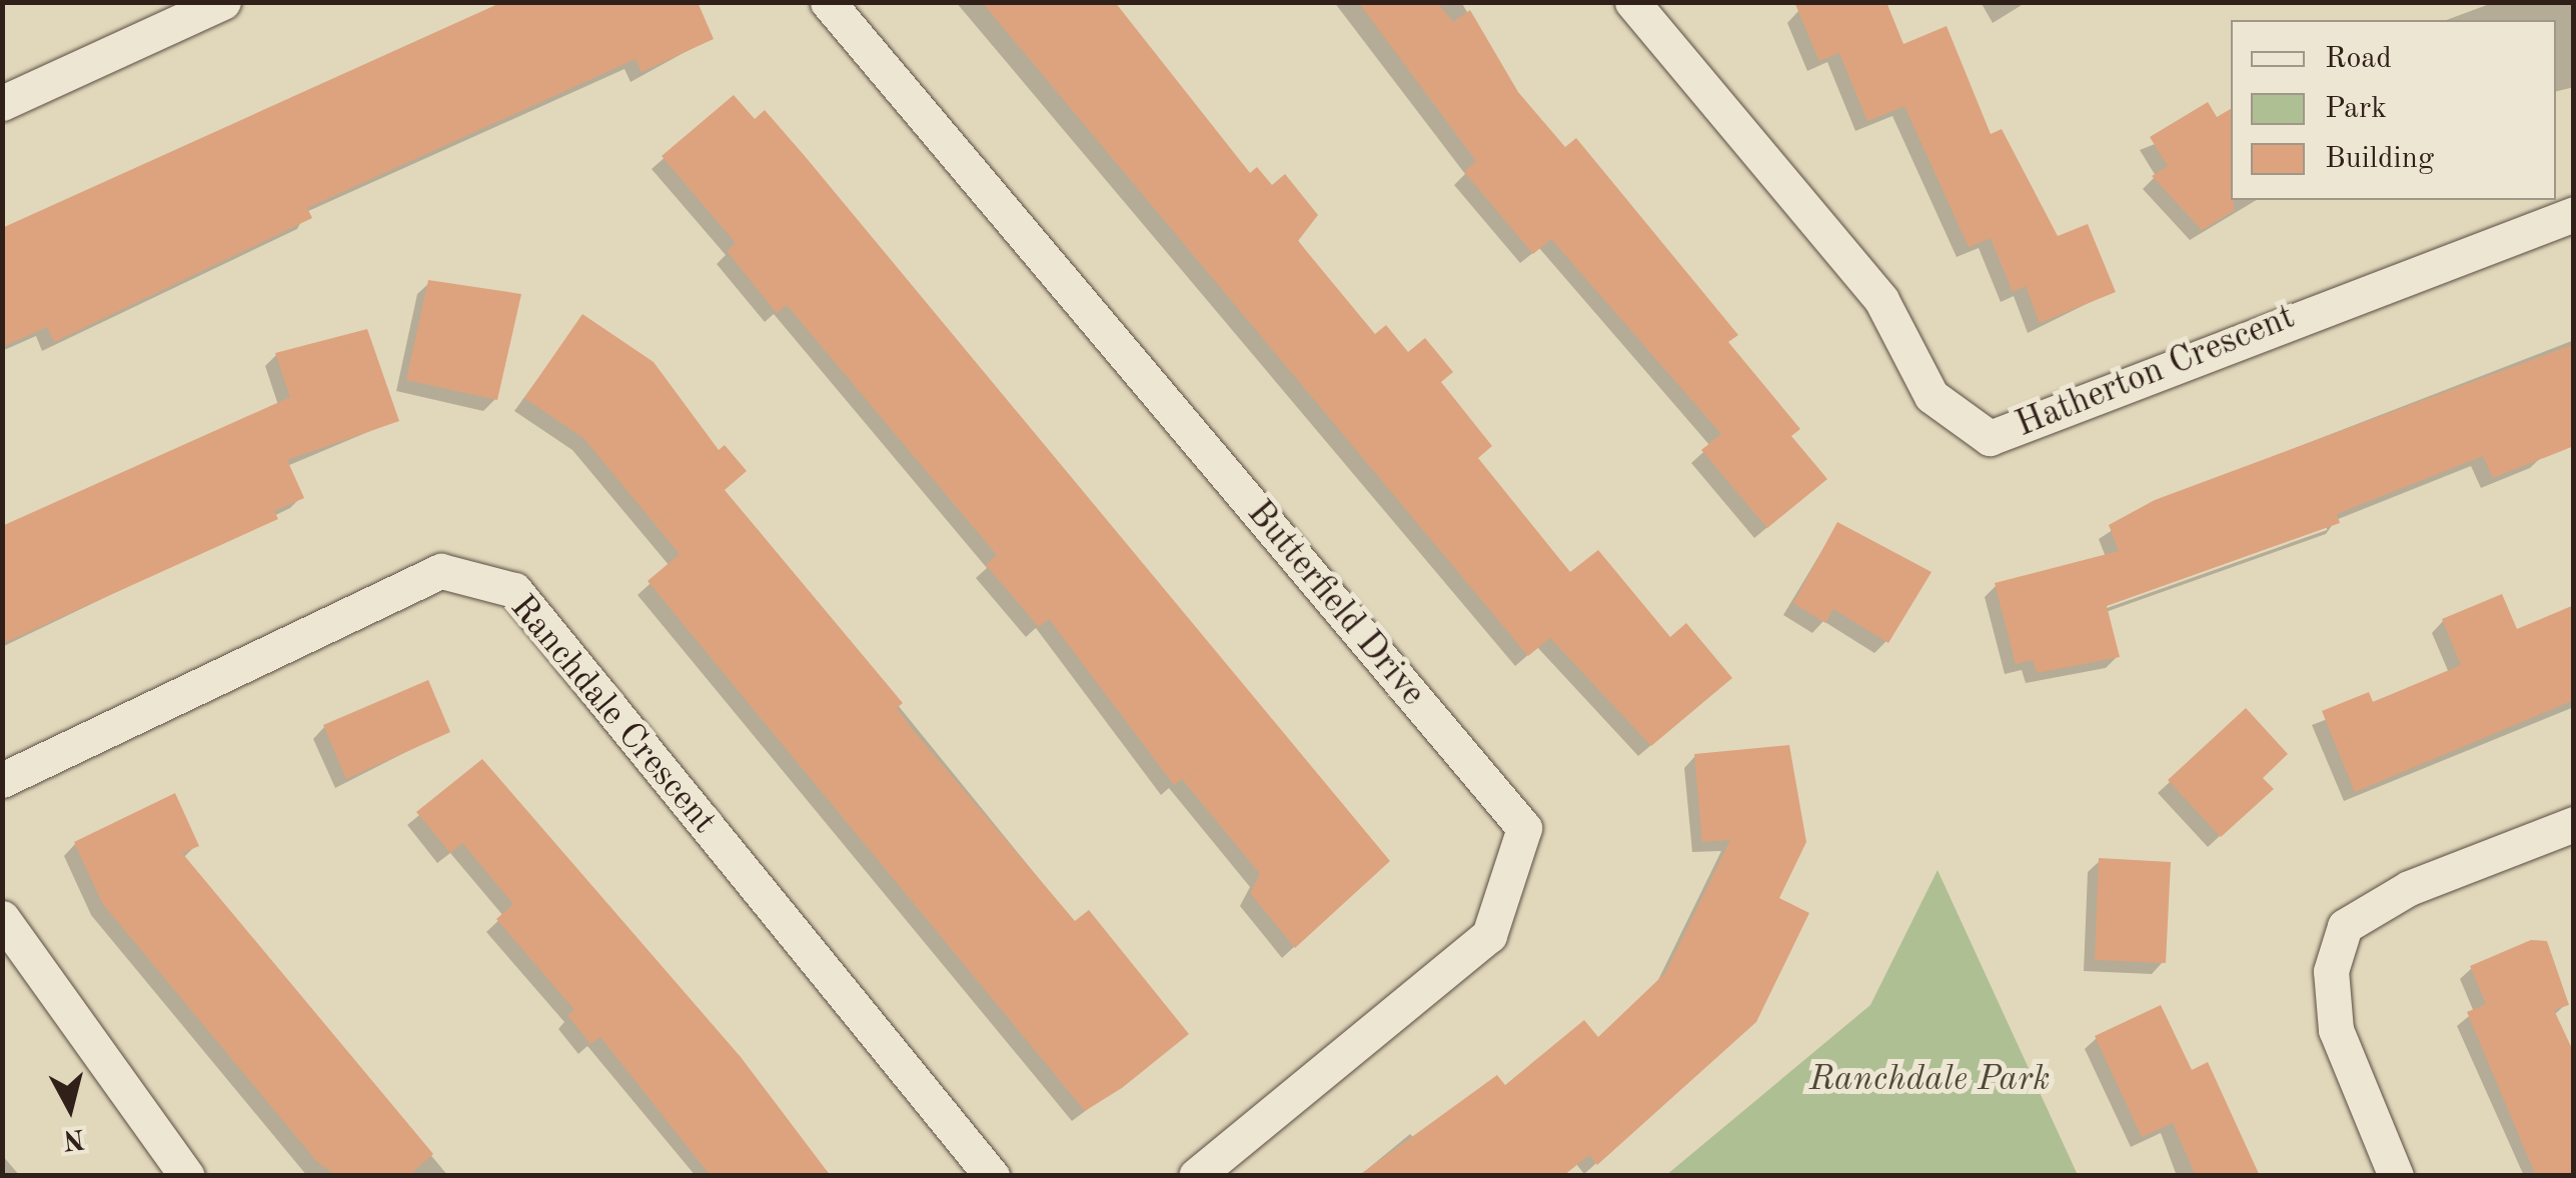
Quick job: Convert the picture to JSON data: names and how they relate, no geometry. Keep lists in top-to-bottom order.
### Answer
{
  "streets": {
    "street": ["Hatherton Crescent", "Butterfield Drive", "Ranchdale Crescent"]
  },
  "parks": ["Ranchdale Park"],
  "legend": ["Road", "Park", "Building"],
  "north": "bottom"
}
